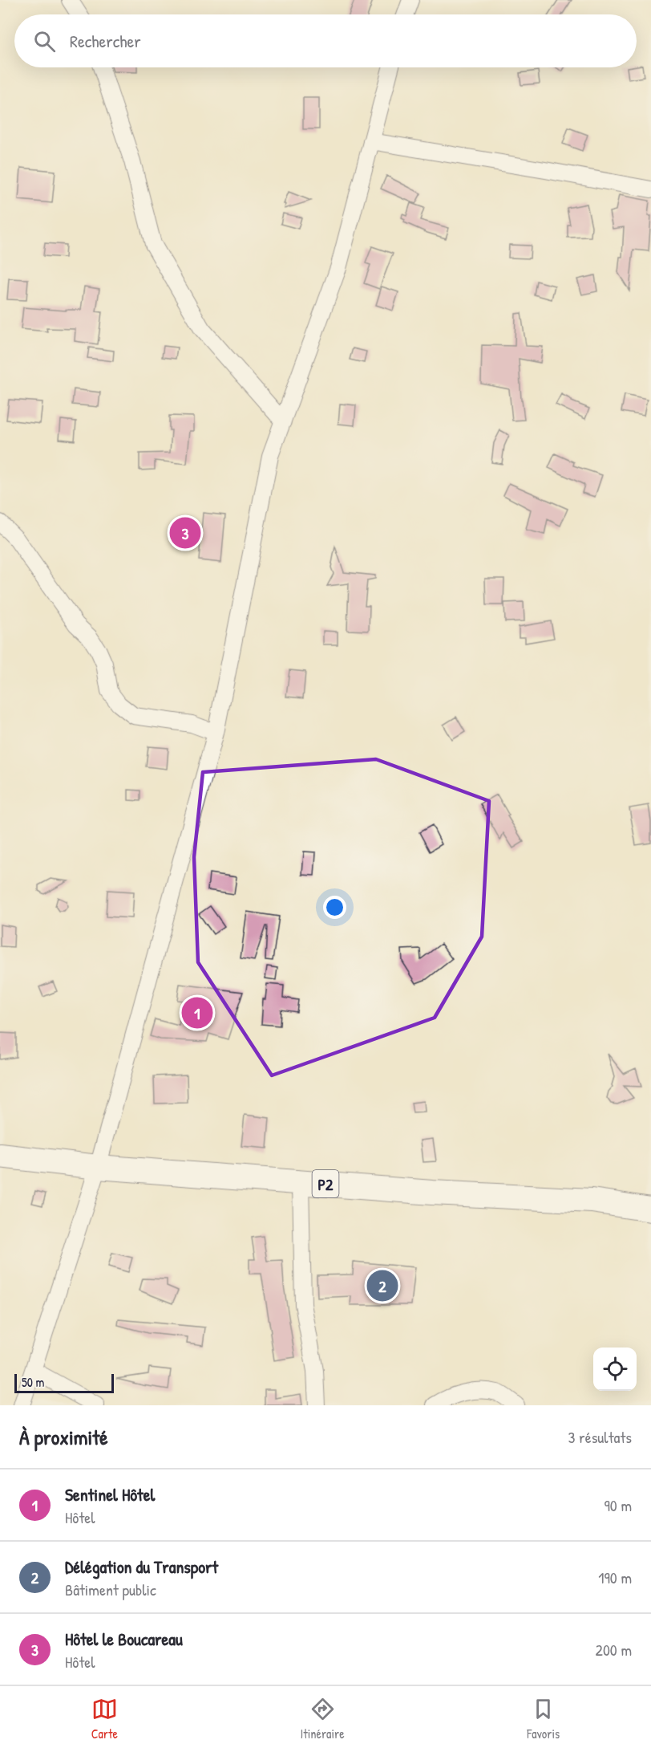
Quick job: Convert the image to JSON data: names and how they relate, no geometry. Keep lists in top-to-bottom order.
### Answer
{
  "streets": {
    "main road": ["P2"]
  },
  "scale_bar": "50 m",
  "page": {
    "search": "Rechercher",
    "pins": ["3", "1", "2"],
    "scale": "50 m",
    "heading": ["À proximité", "3 résultats"],
    "list": [
      {
        "mark": "1",
        "name": "Sentinel Hôtel",
        "note": "Hôtel",
        "value": "90 m"
      },
      {
        "mark": "2",
        "name": "Délégation du Transport",
        "note": "Bâtiment public",
        "value": "190 m"
      },
      {
        "mark": "3",
        "name": "Hôtel le Boucareau",
        "note": "Hôtel",
        "value": "200 m"
      }
    ],
    "nav": ["Carte", "Itinéraire", "Favoris"]
  }
}
